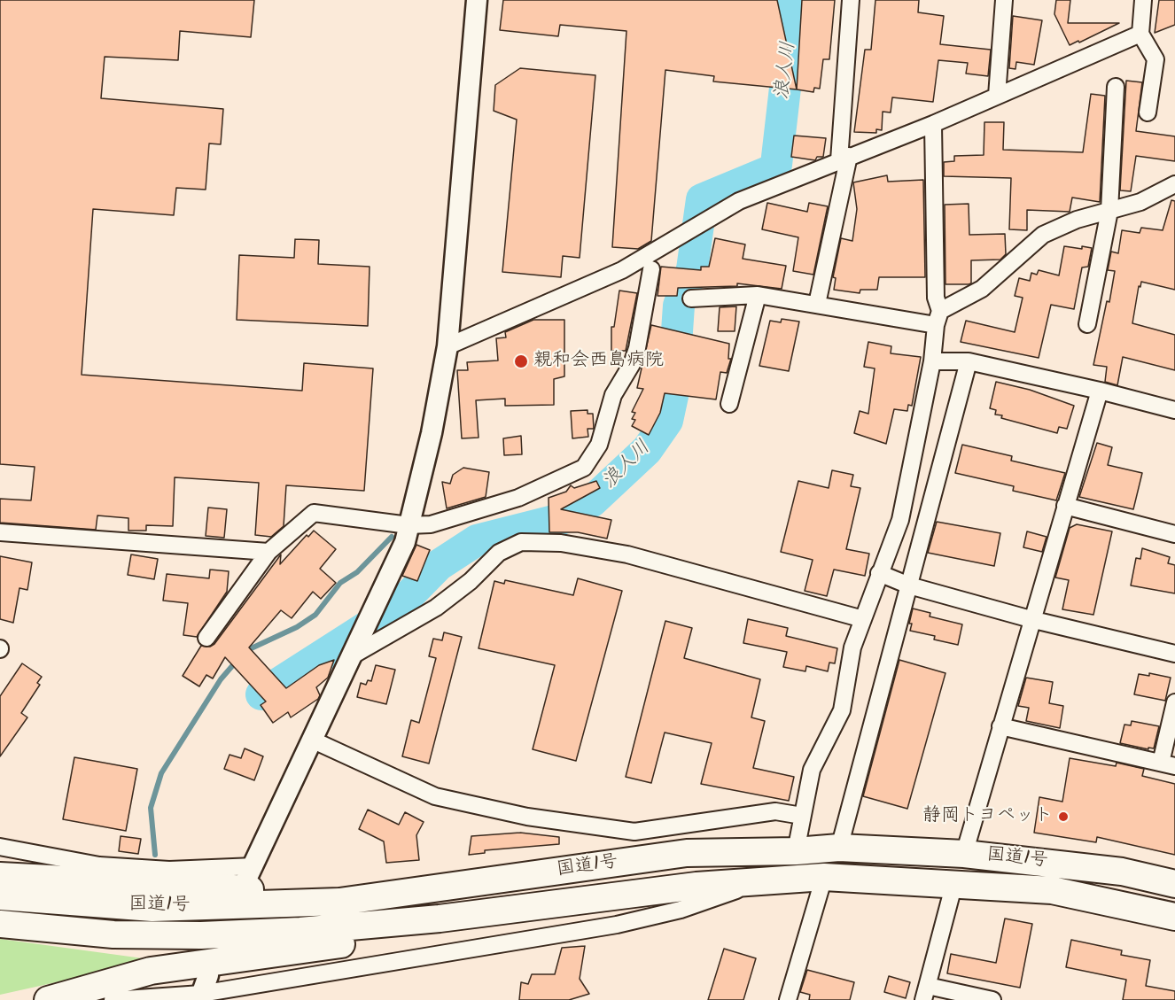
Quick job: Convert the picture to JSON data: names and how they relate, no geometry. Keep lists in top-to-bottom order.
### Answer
{
  "streets": {
    "highway": ["国道1号"]
  },
  "water": ["浪人川"],
  "places": ["親和会西島病院", "静岡トヨペット"]
}
